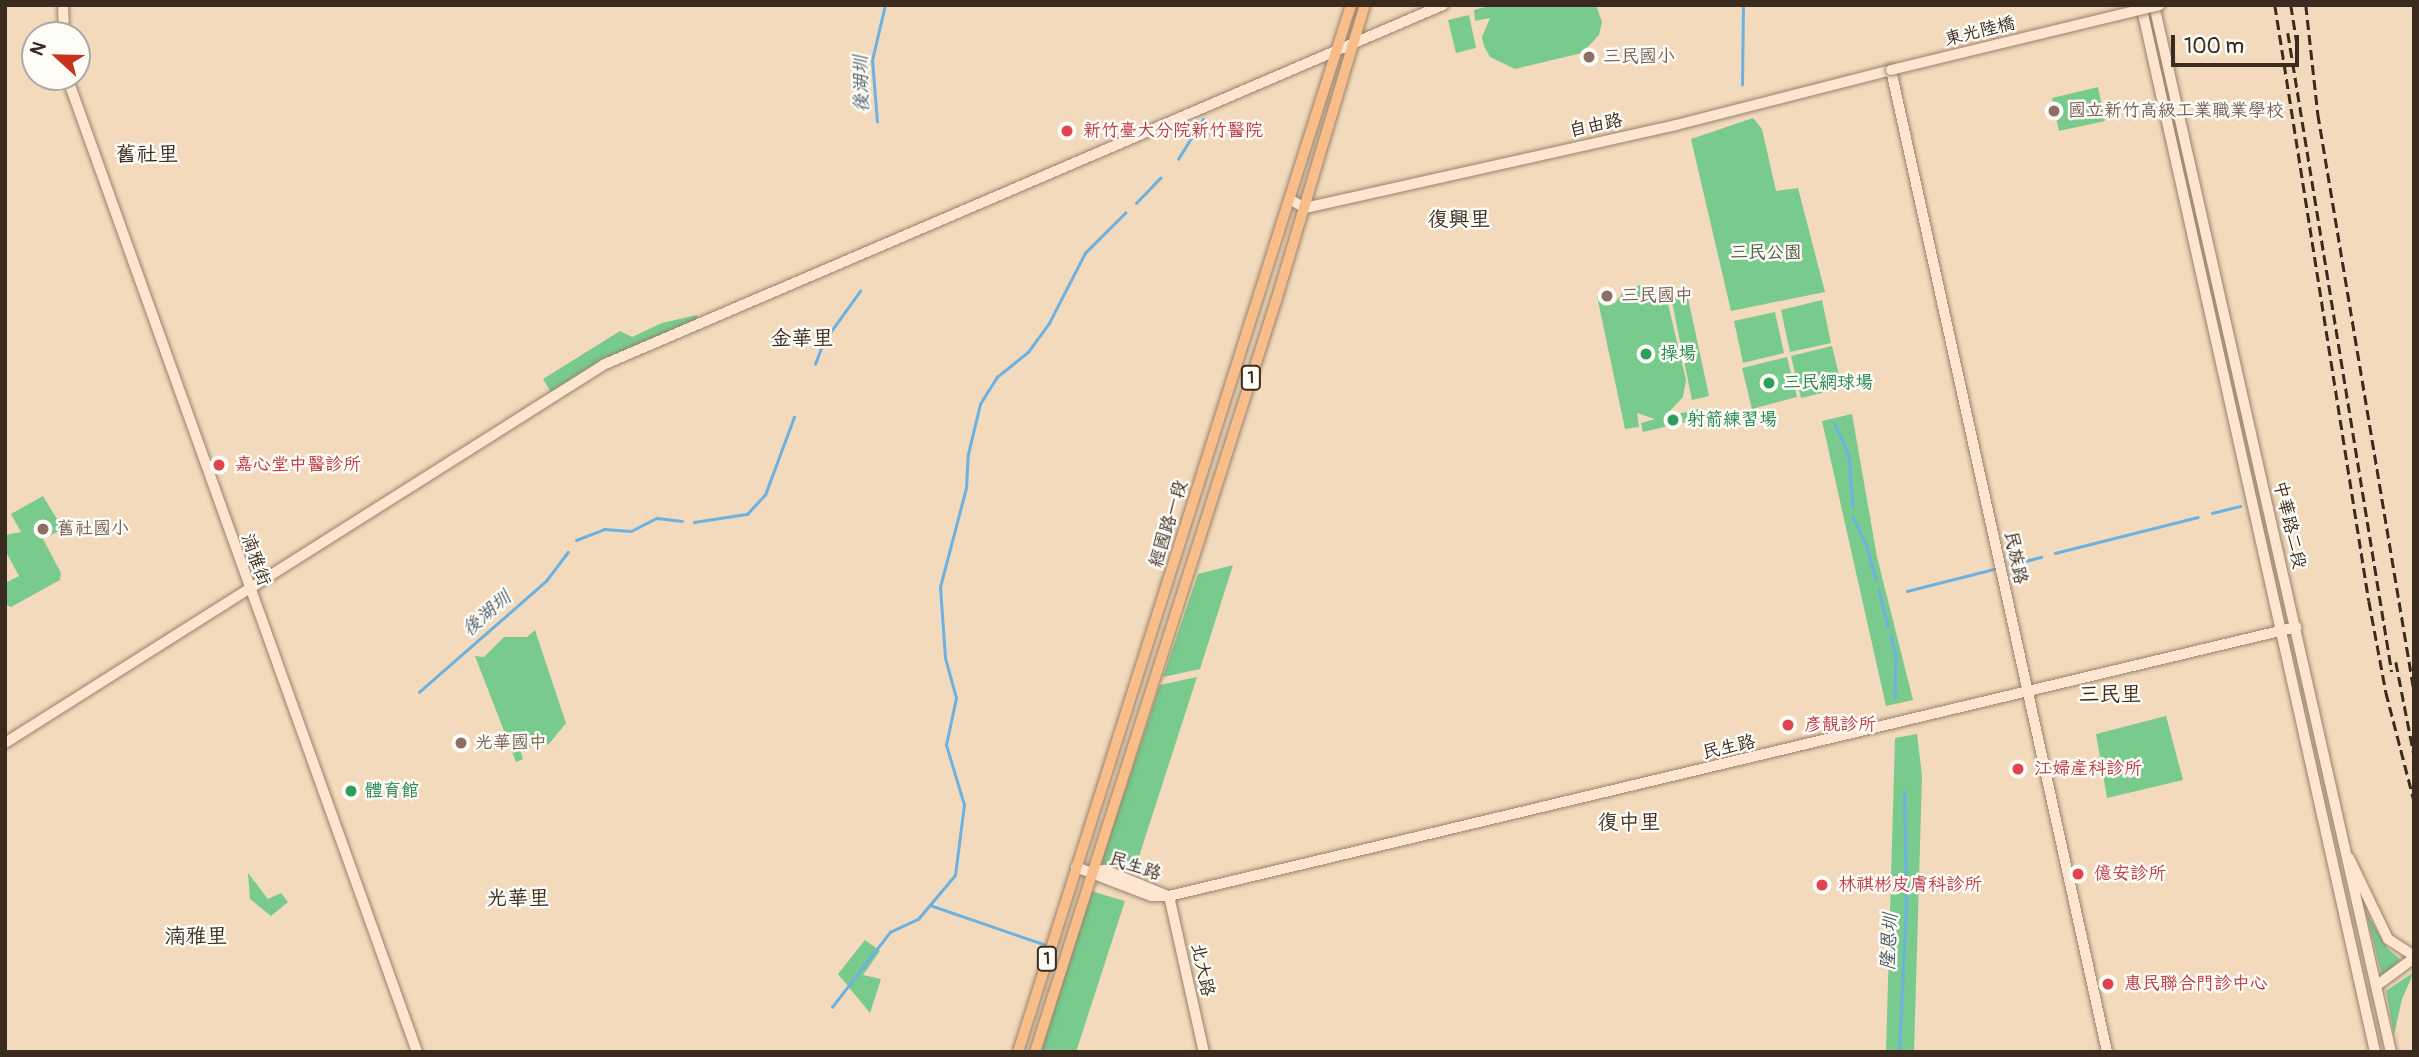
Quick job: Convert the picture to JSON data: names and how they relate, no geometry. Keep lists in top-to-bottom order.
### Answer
{
  "streets": {
    "main road": ["1", "經國路一段"],
    "street": [
      "東光陸橋",
      "自由路",
      "中華路二段",
      "民族路",
      "湳雅街",
      "民生路",
      "北大路"
    ]
  },
  "crossings": [
    ["東光陸橋", "自由路"],
    ["東光陸橋", "中華路二段"],
    ["東光陸橋", "民族路"],
    ["自由路", "經國路一段"],
    ["自由路", "民族路"],
    ["經國路一段", "民生路"],
    ["中華路二段", "民生路"],
    ["民族路", "民生路"],
    ["民生路", "北大路"]
  ],
  "districts": [
    "舊社里",
    "復興里",
    "金華里",
    "三民里",
    "復中里",
    "光華里",
    "湳雅里"
  ],
  "water": ["後湖圳", "隆恩圳"],
  "parks": ["三民公園"],
  "places": [
    "三民國小",
    "國立新竹高級工業職業學校",
    "新竹臺大分院新竹醫院",
    "三民國中",
    "操場",
    "三民網球場",
    "射箭練習場",
    "嘉心堂中醫診所",
    "舊社國小",
    "彥靚診所",
    "光華國中",
    "江婦產科診所",
    "體育館",
    "億安診所",
    "林祺彬皮膚科診所",
    "惠民聯合門診中心"
  ],
  "scale_bar": "100 m",
  "north": "left"
}
